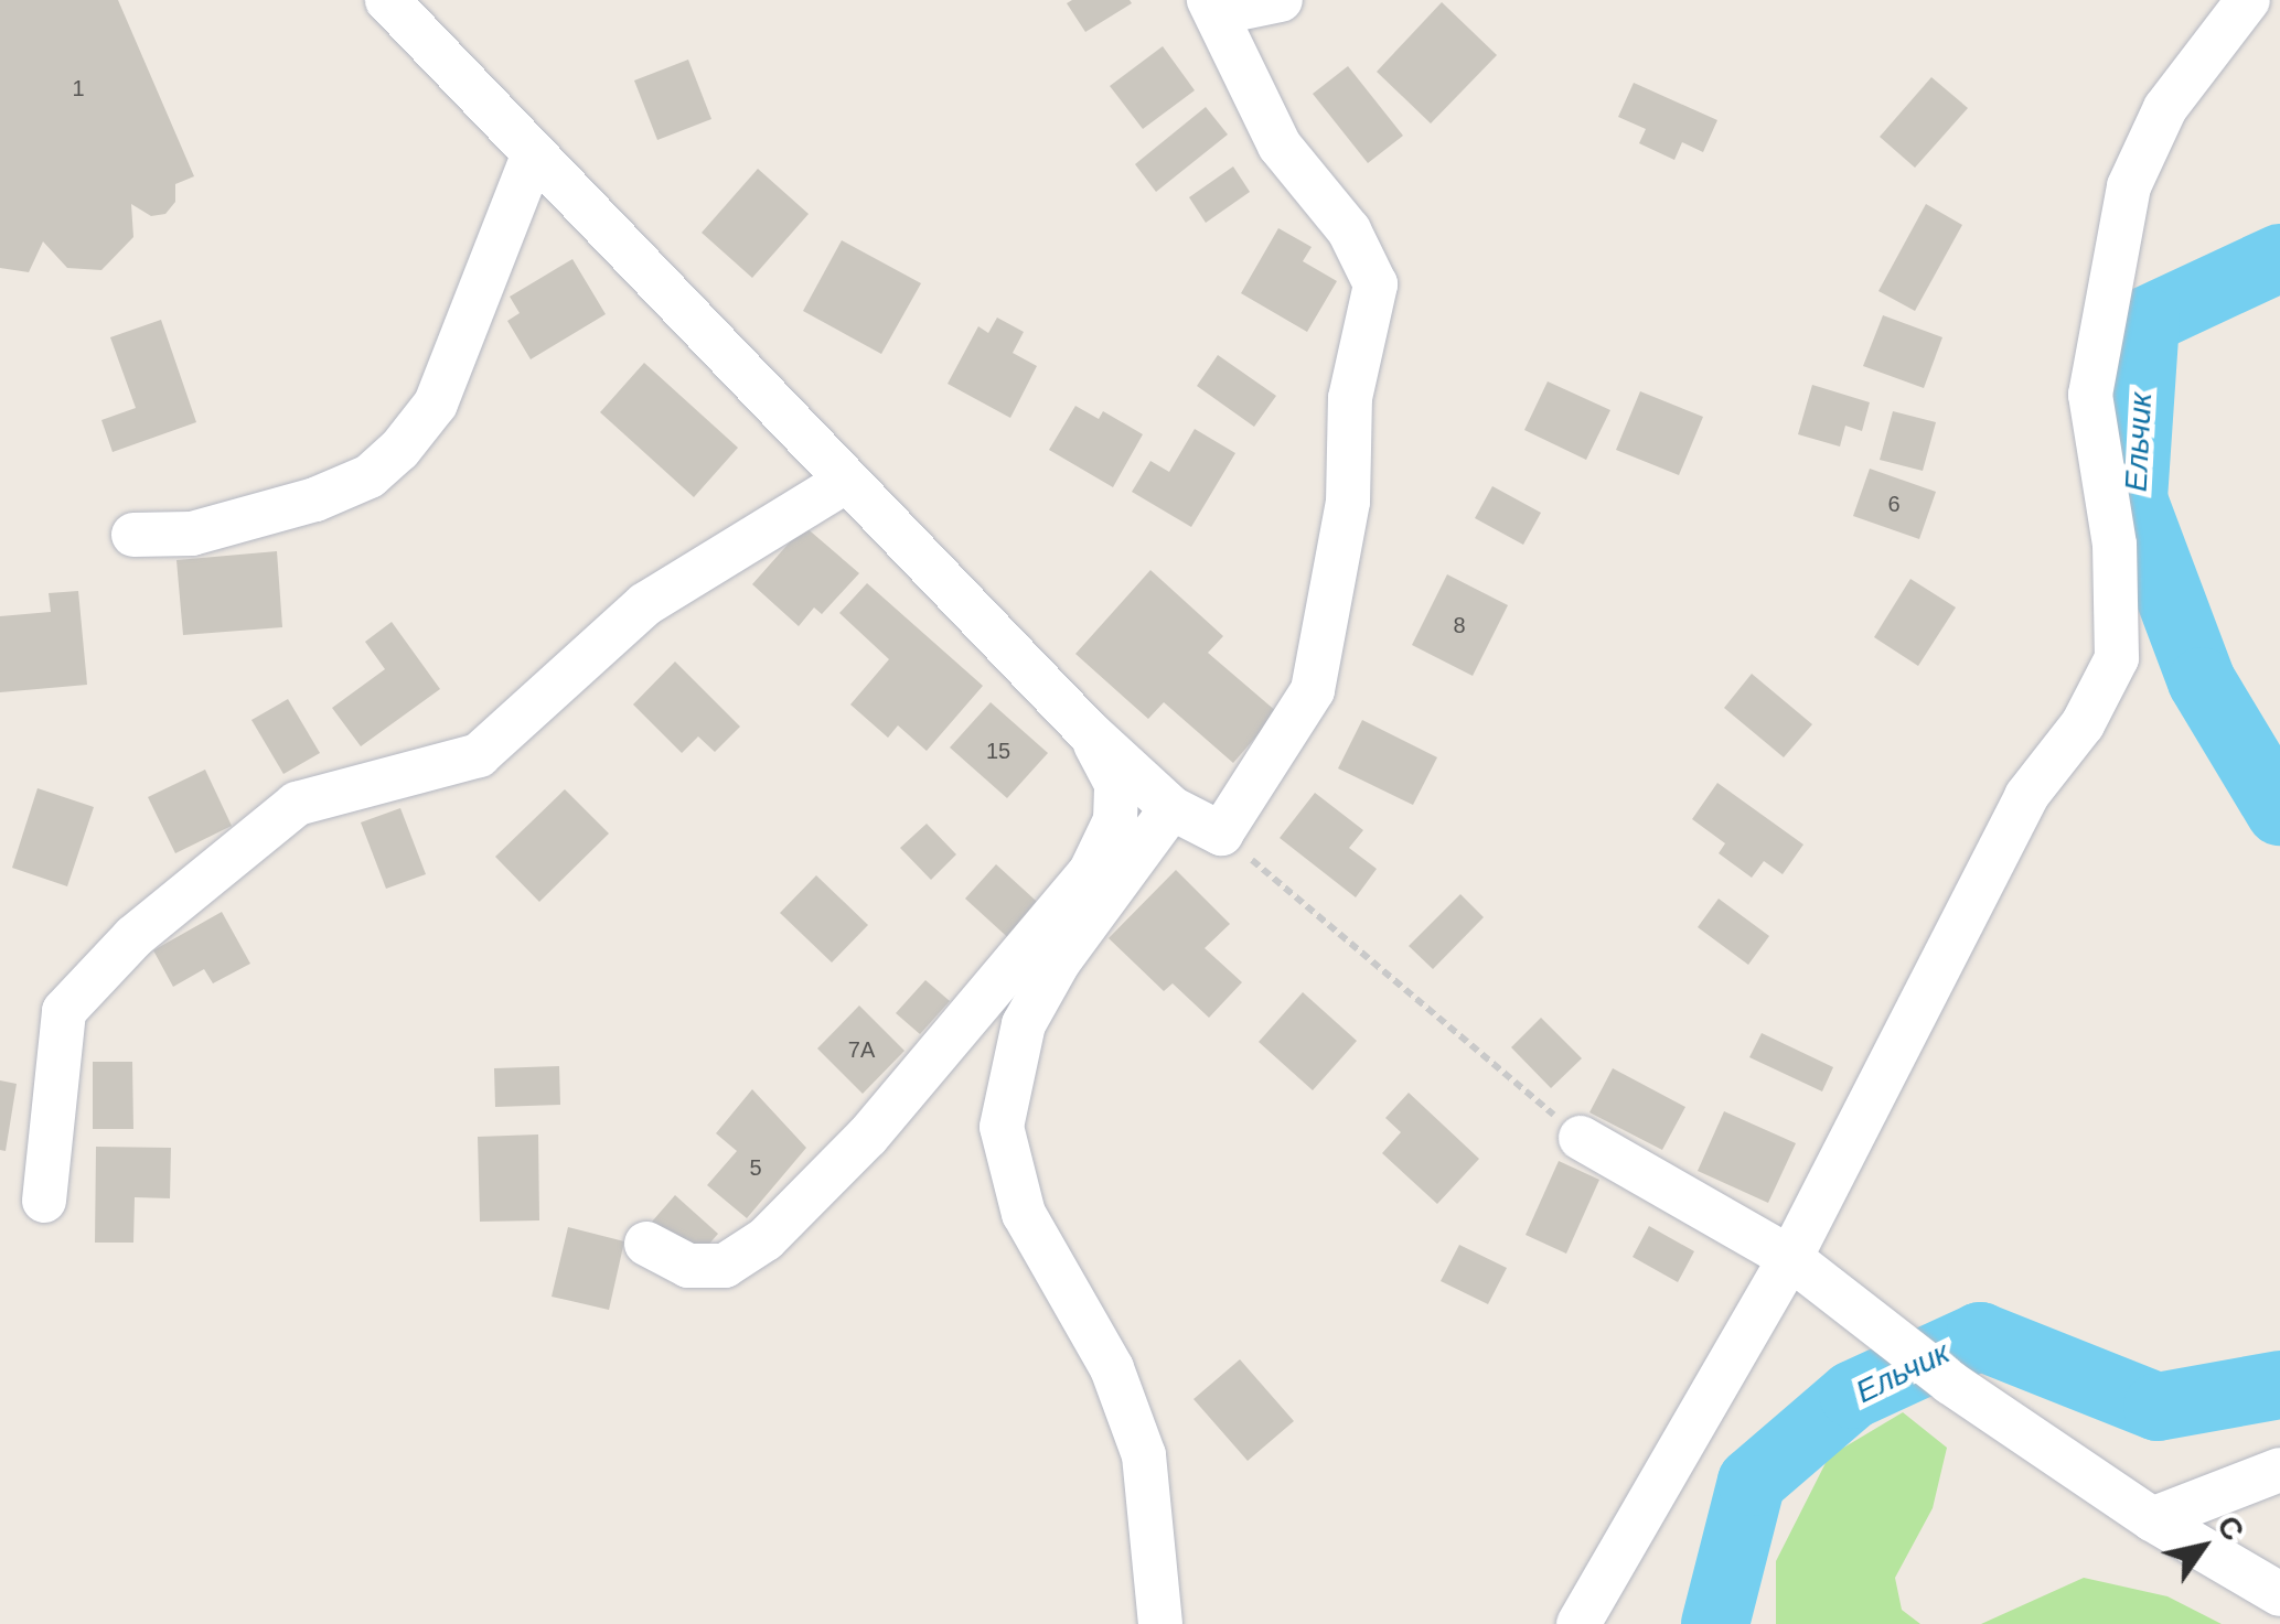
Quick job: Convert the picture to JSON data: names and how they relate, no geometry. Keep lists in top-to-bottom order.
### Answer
{
  "water": ["Ельчик"],
  "house_numbers": [
    "1",
    "6",
    "8",
    "15",
    "7А",
    "5"
  ],
  "north": "top right"
}
